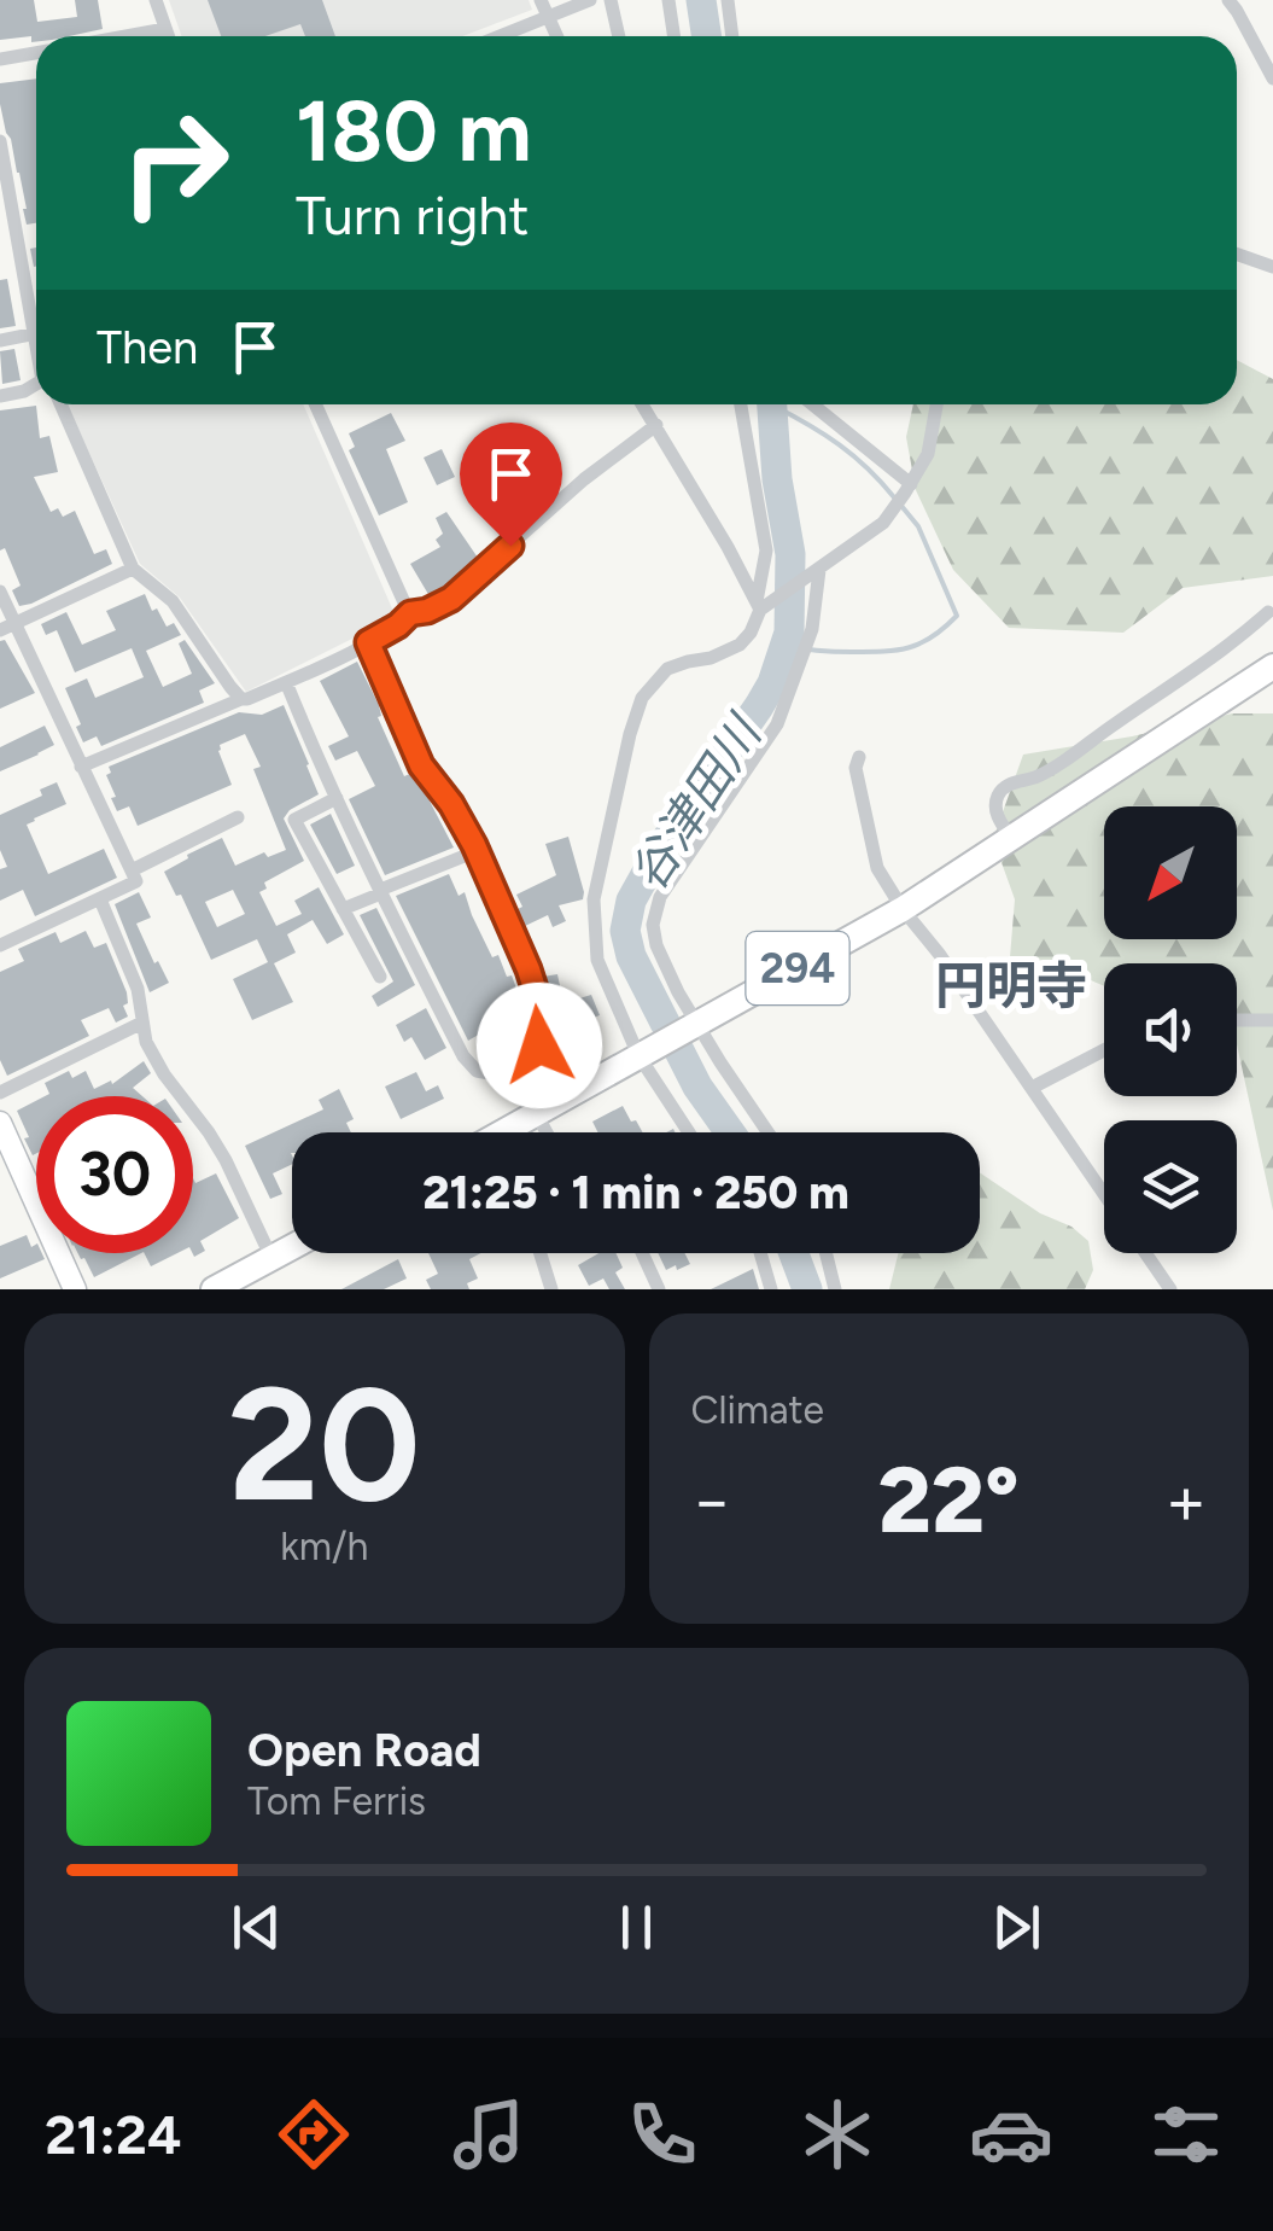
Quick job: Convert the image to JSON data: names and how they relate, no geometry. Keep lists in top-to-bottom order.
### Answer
{
  "streets": {
    "highway": ["294"]
  },
  "districts": ["円明寺"],
  "water": ["谷津田川"],
  "north": "bottom left",
  "page": {
    "turn": ["180 m", "Turn right"],
    "then": "Then",
    "limit": "30",
    "trip": "21:25 · 1 min · 250 m",
    "tile": [
      ["20", "km/h"],
      "Climate"
    ],
    "heat": ["−", "22°", "+"],
    "song": ["Open Road", "Tom Ferris"],
    "tabs": "21:24"
  }
}
